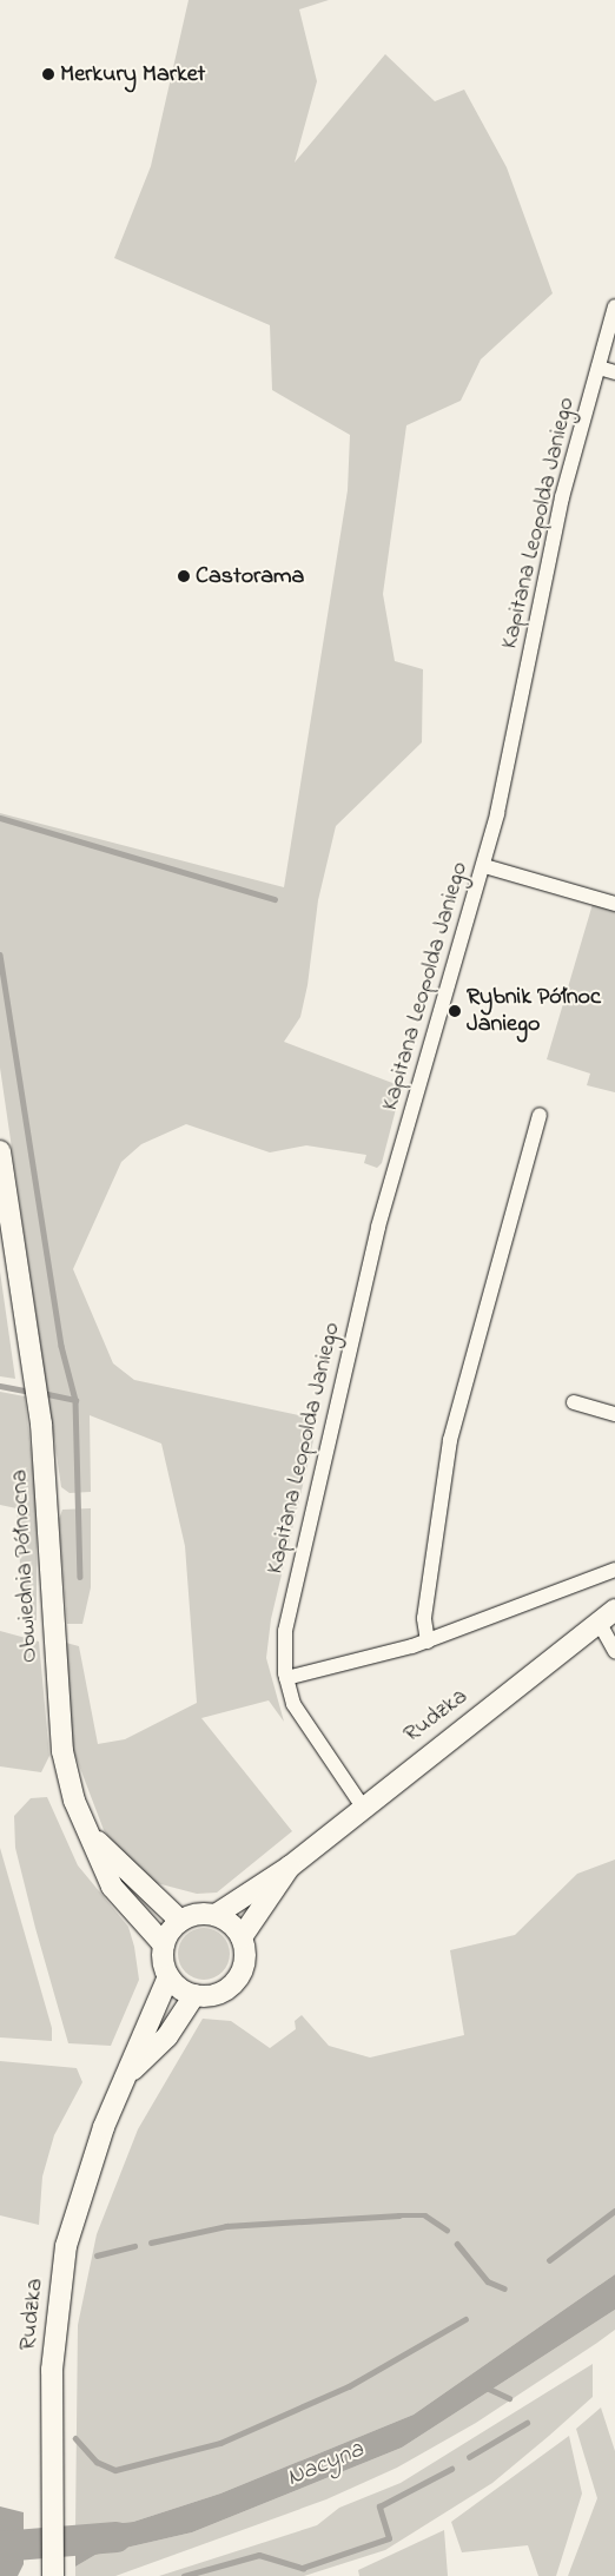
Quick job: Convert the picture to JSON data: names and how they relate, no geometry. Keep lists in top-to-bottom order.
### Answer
{
  "streets": {
    "main road": ["Obwiednia Północna", "Rudzka"],
    "street": ["Kapitana Leopolda Janiego"]
  },
  "crossings": [
    ["Kapitana Leopolda Janiego", "Rudzka"],
    ["Obwiednia Północna", "Rudzka"]
  ],
  "water": ["Nacyna"],
  "places": ["Merkury Market", "Castorama", "Rybnik Północ Janiego"]
}
